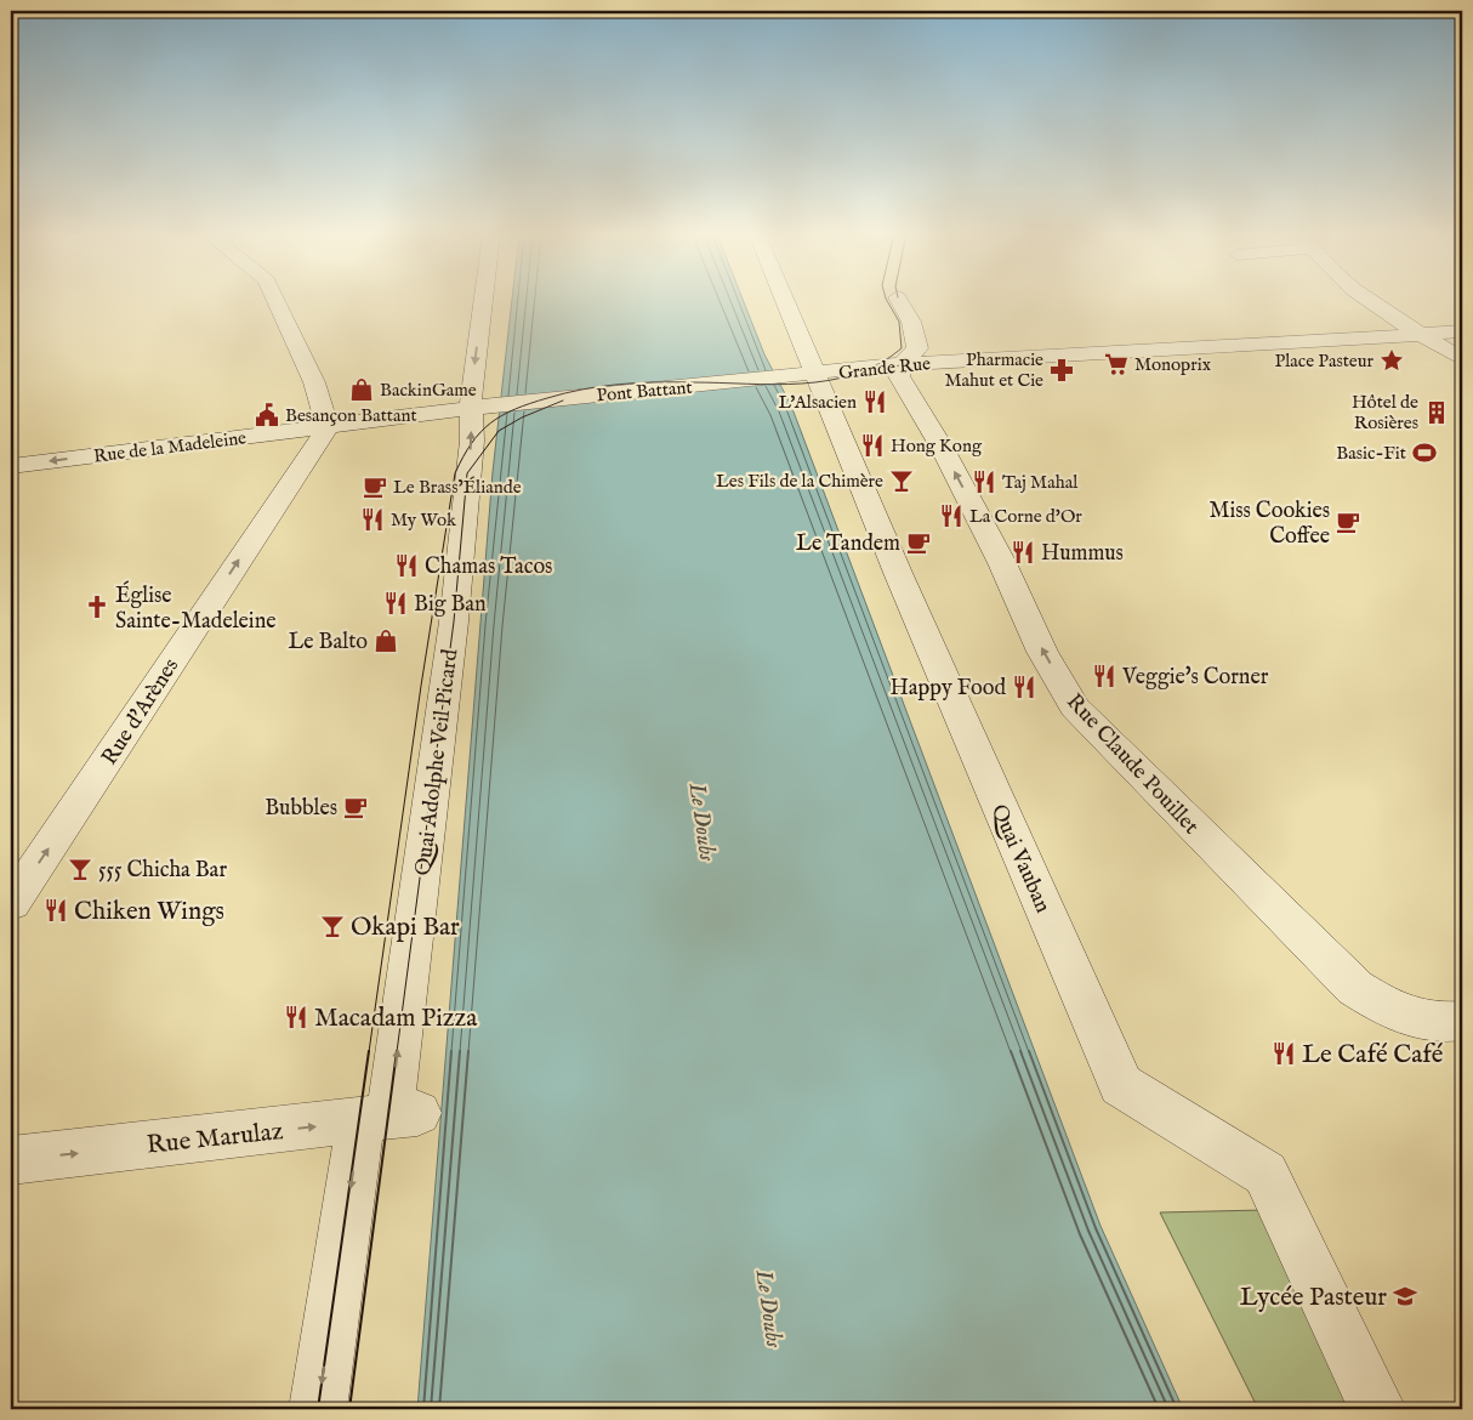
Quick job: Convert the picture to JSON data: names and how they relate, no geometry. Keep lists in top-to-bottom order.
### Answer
{
  "streets": {
    "street": [
      "Grande Rue",
      "Pont Battant",
      "Rue de la Madeleine",
      "Rue d'Arènes",
      "Quai Adolphe Veil Picard",
      "Rue Claude Pouillet",
      "Quai Vauban",
      "Rue Marulaz"
    ]
  },
  "crossings": [
    ["Grande Rue", "Pont Battant"],
    ["Grande Rue", "Rue Claude Pouillet"],
    ["Grande Rue", "Quai Vauban"],
    ["Pont Battant", "Rue de la Madeleine"],
    ["Pont Battant", "Quai Adolphe Veil Picard"],
    ["Pont Battant", "Quai Vauban"],
    ["Rue de la Madeleine", "Rue d'Arènes"],
    ["Rue de la Madeleine", "Quai Adolphe Veil Picard"],
    ["Quai Adolphe Veil Picard", "Rue Marulaz"]
  ],
  "one_way": [
    "Rue de la Madeleine",
    "Rue d'Arènes",
    "Rue Claude Pouillet",
    "Rue Marulaz"
  ],
  "water": ["Le Doubs"],
  "places": {
    "place": ["Place Pasteur"],
    "supermarket": ["Monoprix"],
    "pharmacy": ["Pharmacie Mahut et Cie"],
    "shop": ["BackinGame", "Le Balto"],
    "restaurant": [
      "L'Alsacien",
      "Hong Kong",
      "Taj Mahal",
      "La Corne d'Or",
      "My Wok",
      "Hummus",
      "Chamas Tacos",
      "Big Ban",
      "Veggie's Corner",
      "Happy Food",
      "Chiken Wings",
      "Macadam Pizza",
      "Le Café Café"
    ],
    "building": ["Hôtel de Rosières"],
    "public building": ["Besançon Battant"],
    "sports": ["Basic-Fit"],
    "bar": ["Les Fils de la Chimère", "555 Chicha Bar", "Okapi Bar"],
    "cafe": [
      "Le Brass’Éliande",
      "Miss Cookies Coffee",
      "Le Tandem",
      "Bubbles"
    ],
    "church": ["Église Sainte-Madeleine"],
    "school or university": ["Lycée Pasteur"]
  }
}
